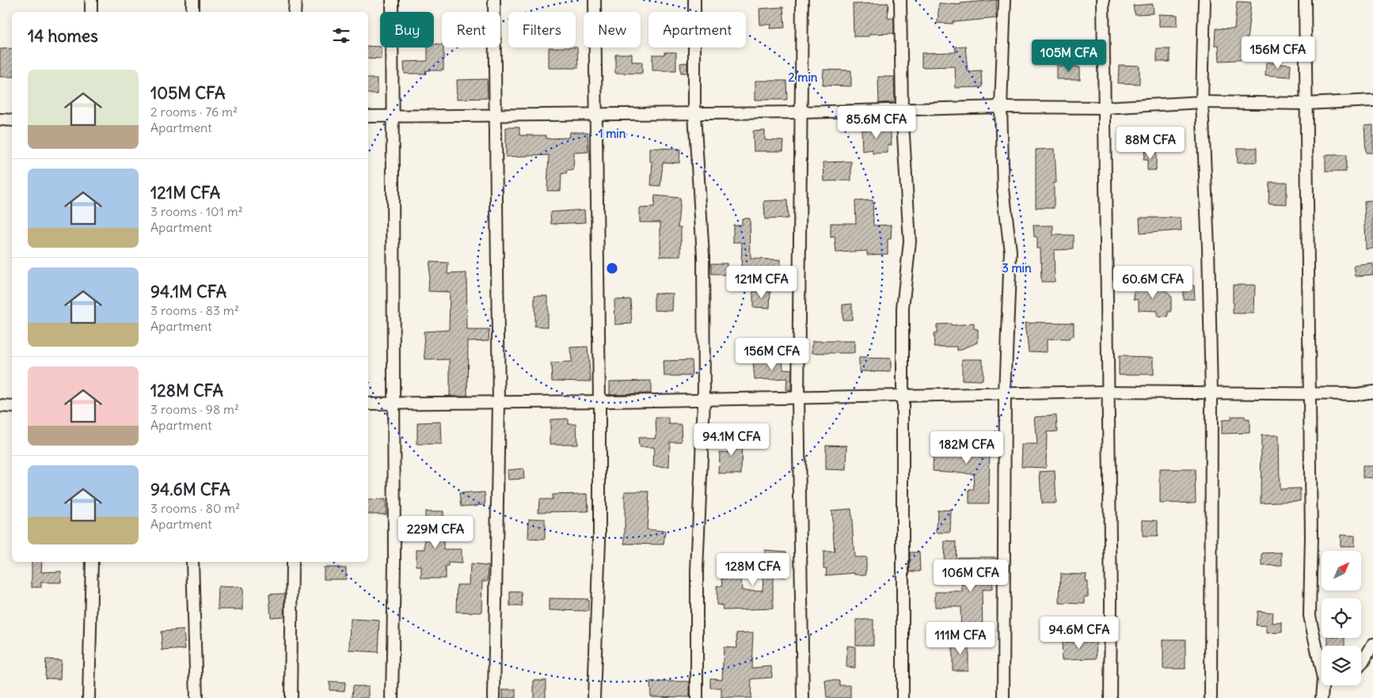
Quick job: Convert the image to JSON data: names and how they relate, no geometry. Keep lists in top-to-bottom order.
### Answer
{
  "north": "top right",
  "page": {
    "chip": [
      "Buy",
      "Rent",
      "Filters",
      "New",
      "Apartment"
    ],
    "heading": "14 homes",
    "price": [
      "156M CFA",
      "105M CFA",
      "85.6M CFA",
      "88M CFA",
      "121M CFA",
      "60.6M CFA",
      "156M CFA",
      "94.1M CFA",
      "182M CFA",
      "229M CFA",
      "128M CFA",
      "106M CFA",
      "94.6M CFA",
      "111M CFA"
    ],
    "list": [
      {
        "name": "105M CFA",
        "note": "2 rooms · 76 m² · Apartment"
      },
      {
        "name": "121M CFA",
        "note": "3 rooms · 101 m² · Apartment"
      },
      {
        "name": "94.1M CFA",
        "note": "3 rooms · 83 m² · Apartment"
      },
      {
        "name": "128M CFA",
        "note": "3 rooms · 98 m² · Apartment"
      },
      {
        "name": "94.6M CFA",
        "note": "3 rooms · 80 m² · Apartment"
      }
    ]
  },
  "rings": ["2 min", "1 min", "3 min"]
}
